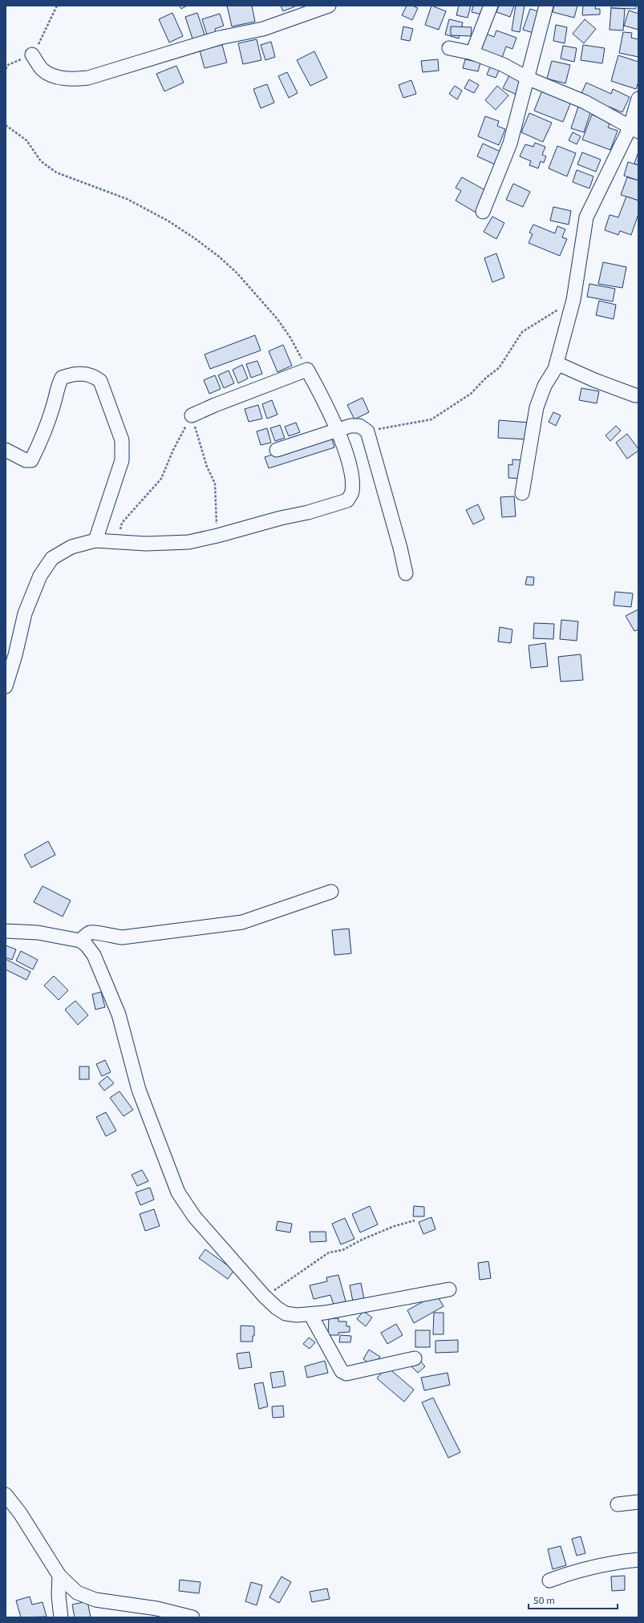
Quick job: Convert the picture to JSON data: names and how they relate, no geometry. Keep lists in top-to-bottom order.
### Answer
{
  "scale_bar": "50 m"
}
